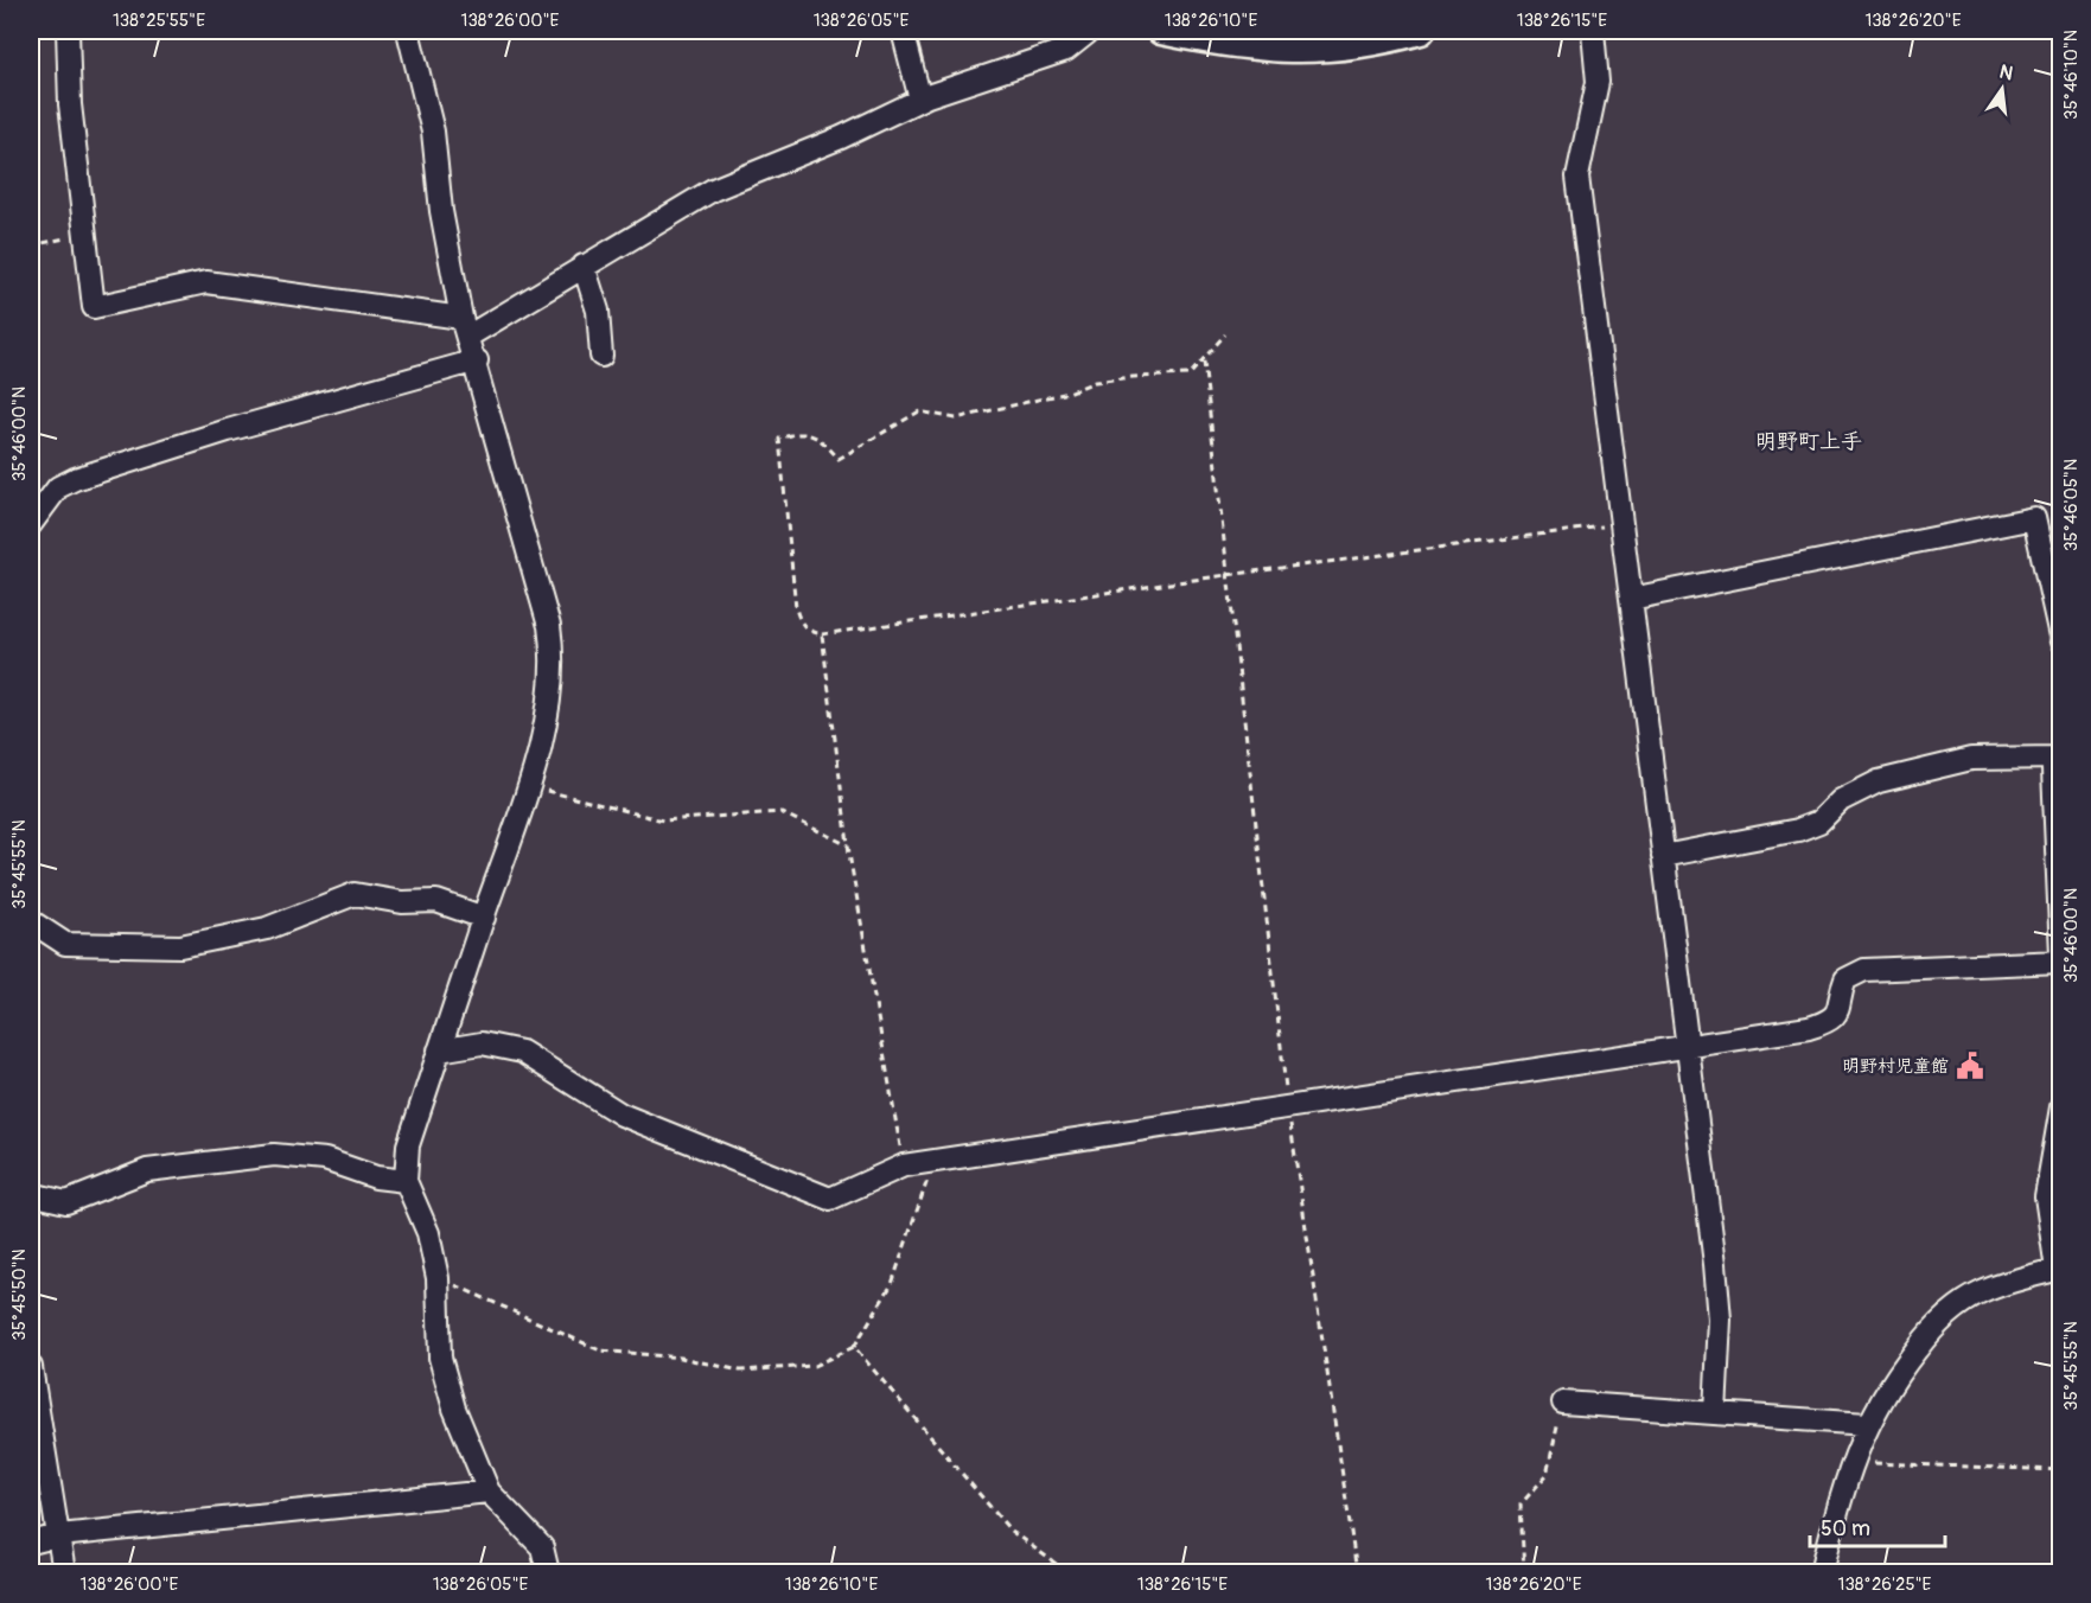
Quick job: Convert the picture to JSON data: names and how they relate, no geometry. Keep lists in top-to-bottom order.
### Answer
{
  "districts": ["明野町上手"],
  "places": {
    "public building": ["明野村児童館"]
  },
  "scale_bar": "50 m",
  "north": "top",
  "coordinates": [
    "138°25'55\"E",
    "138°26'00\"E",
    "138°26'05\"E",
    "138°26'10\"E",
    "138°26'15\"E",
    "138°26'20\"E",
    "35°46'10\"N",
    "35°46'00\"N",
    "35°46'05\"N",
    "35°45'55\"N",
    "35°45'50\"N",
    "138°26'25\"E"
  ]
}
